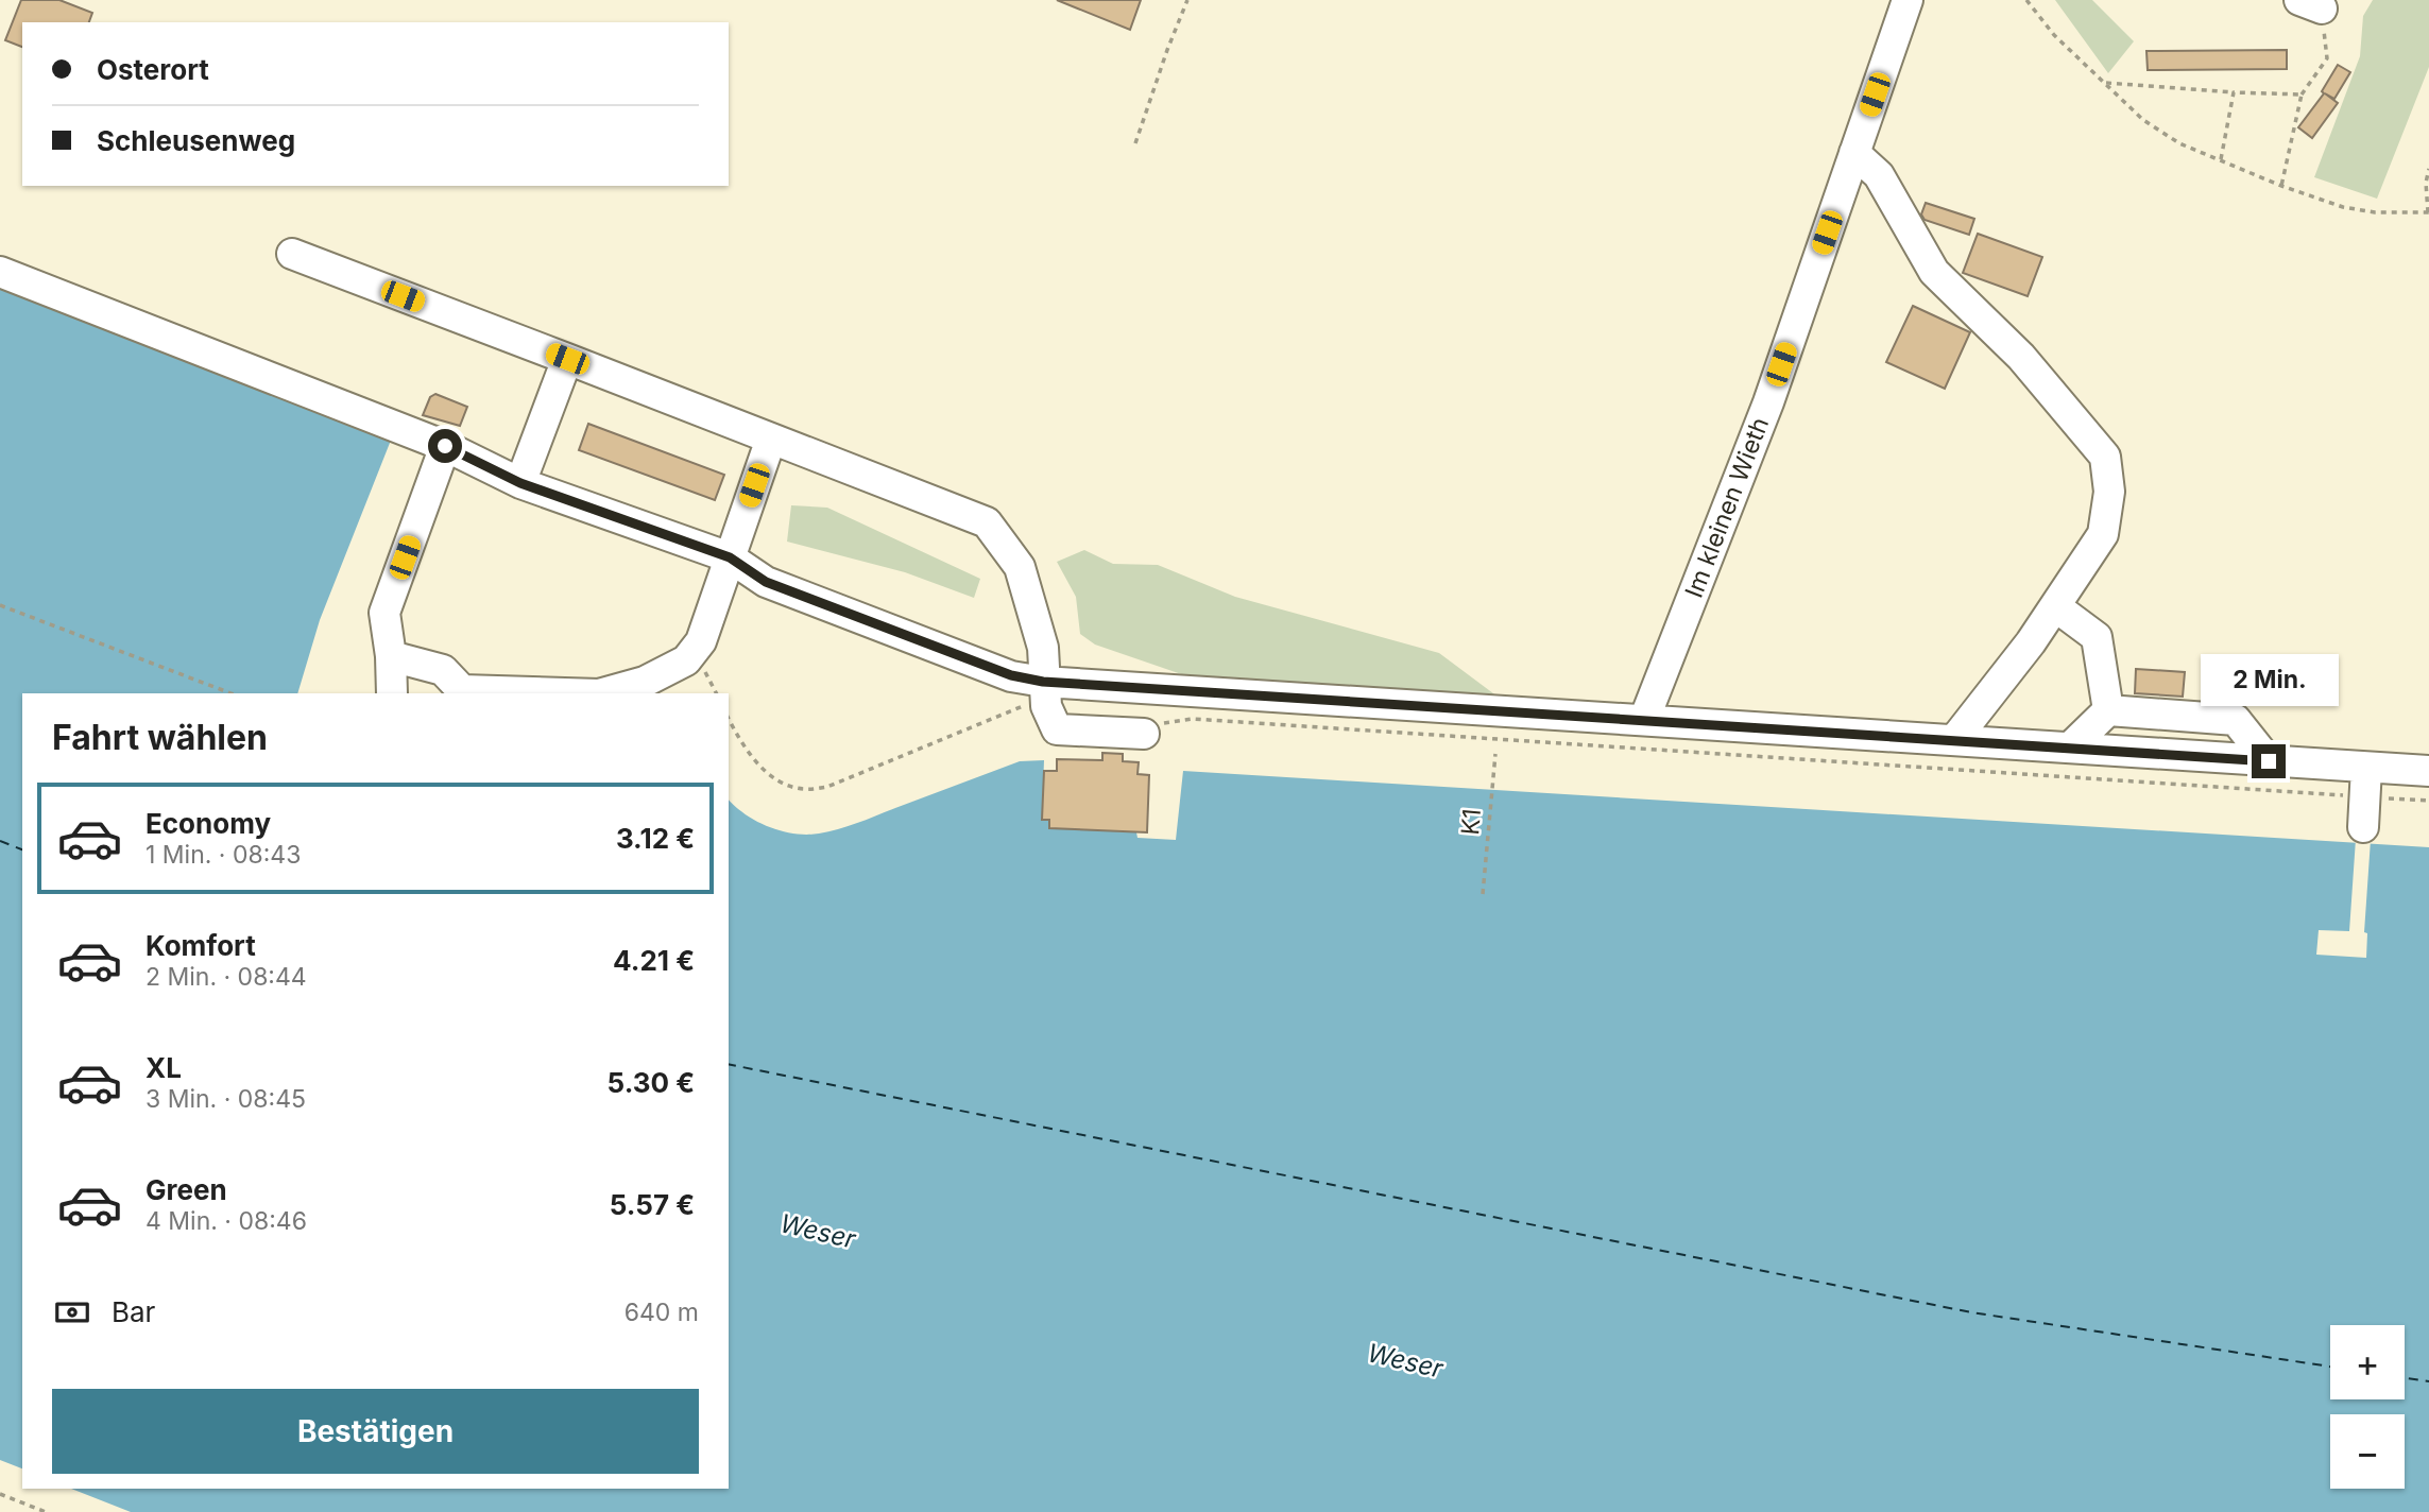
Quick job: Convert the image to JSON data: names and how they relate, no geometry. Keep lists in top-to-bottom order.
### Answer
{
  "streets": {
    "street": ["Im kleinen Wieth"],
    "path": ["K1"]
  },
  "water": ["Weser"],
  "page": {
    "banner": ["Osterort", "Schleusenweg"],
    "bubble": "2 Min.",
    "heading": "Fahrt wählen",
    "list": [
      {
        "name": "Economy",
        "note": "1 Min. · 08:43",
        "value": "3.12 €"
      },
      {
        "name": "Komfort",
        "note": "2 Min. · 08:44",
        "value": "4.21 €"
      },
      {
        "name": "XL",
        "note": "3 Min. · 08:45",
        "value": "5.30 €"
      },
      {
        "name": "Green",
        "note": "4 Min. · 08:46",
        "value": "5.57 €"
      }
    ],
    "pay": ["Bar", "640 m"],
    "map_buttons": ["+", "−"],
    "buttons": "Bestätigen"
  }
}
